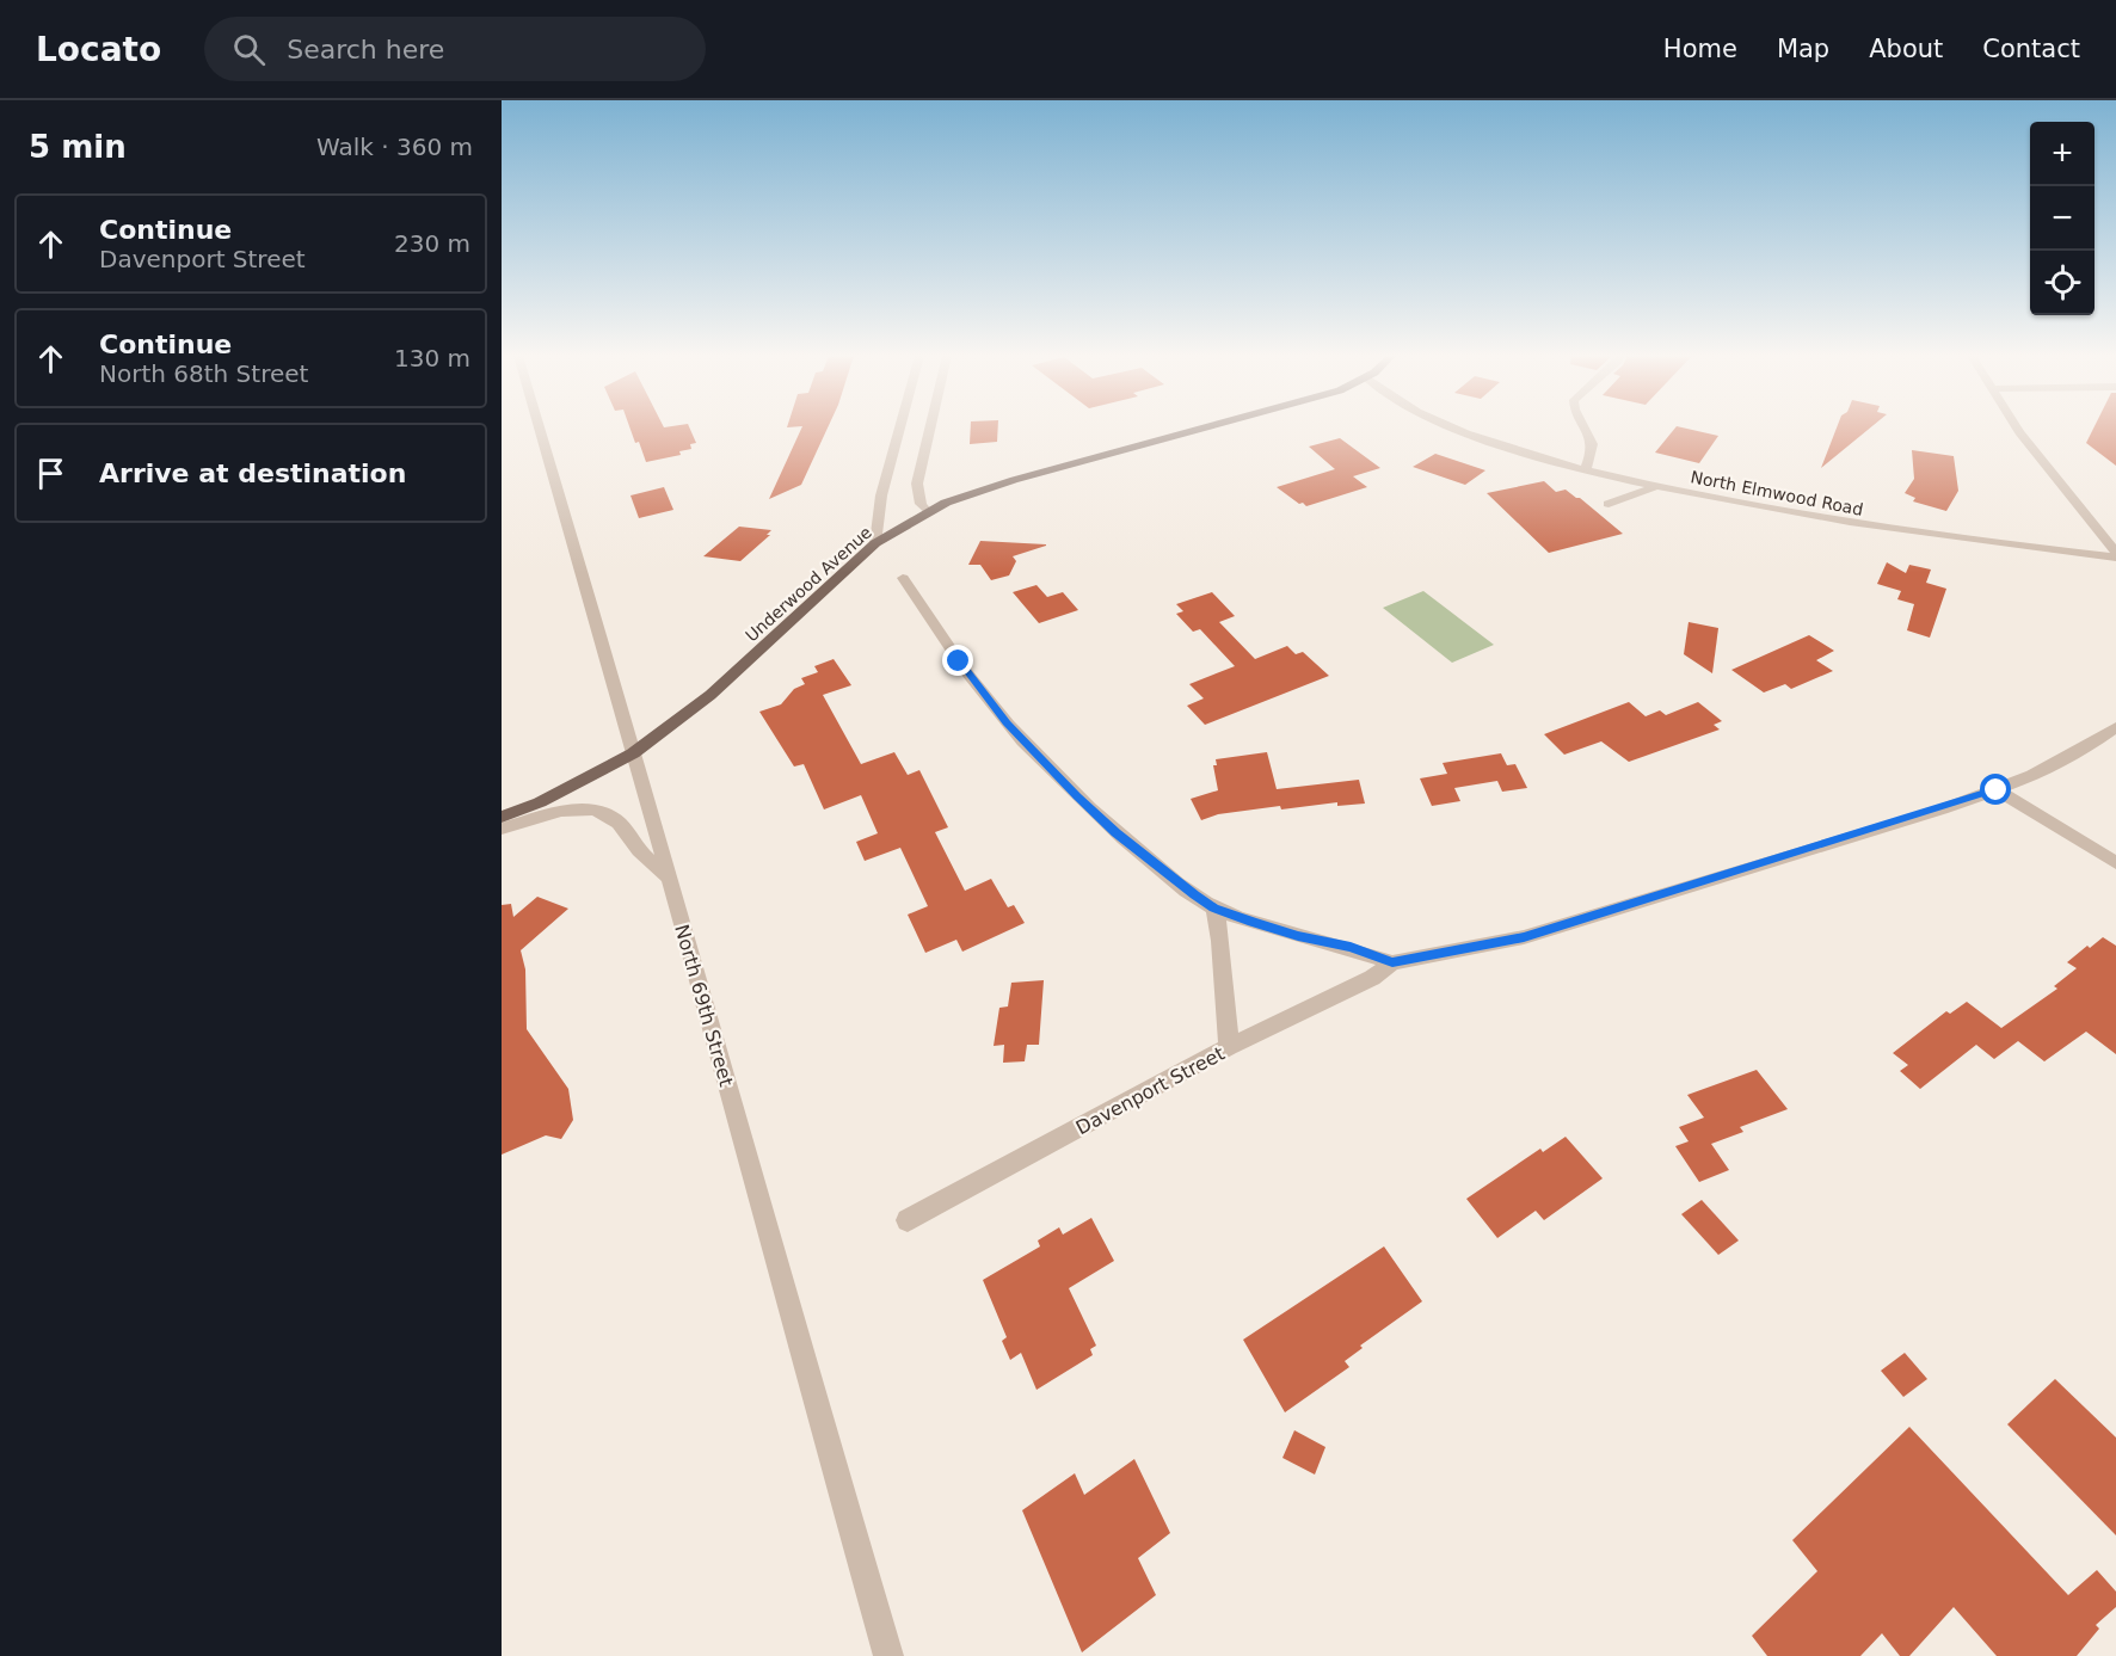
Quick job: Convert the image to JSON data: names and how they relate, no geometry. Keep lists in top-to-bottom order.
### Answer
{
  "streets": {
    "main road": ["Underwood Avenue"],
    "street": ["North Elmwood Road", "North 69th Street", "Davenport Street"]
  },
  "crossings": [
    ["Underwood Avenue", "North 69th Street"]
  ],
  "page": {
    "header": "Locato",
    "search": "Search here",
    "nav": [
      "Home",
      "Map",
      "About",
      "Contact"
    ],
    "heading": ["5 min", "Walk · 360 m"],
    "map_buttons": ["+", "−"],
    "list": [
      ["Continue", "Davenport Street", "230 m"],
      ["Continue", "North 68th Street", "130 m"],
      "Arrive at destination"
    ]
  }
}
